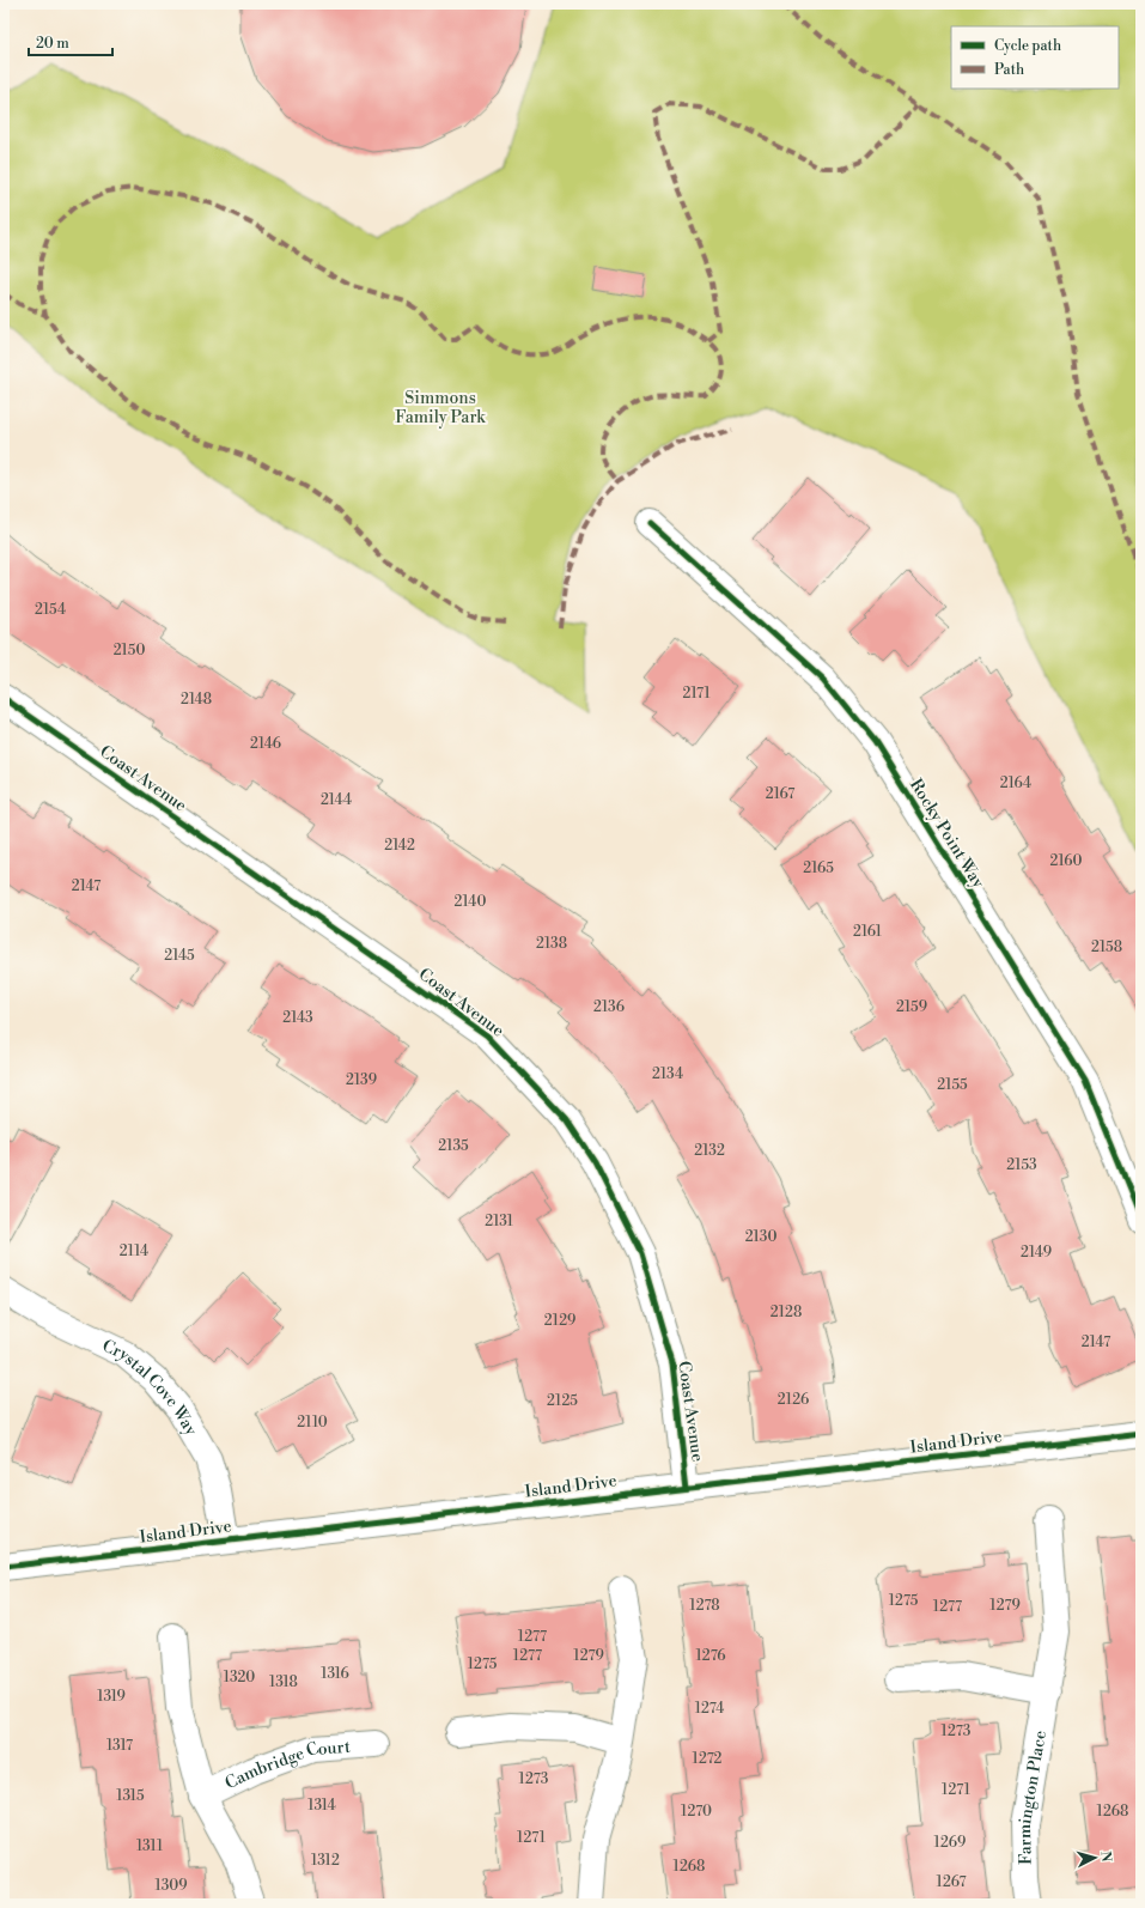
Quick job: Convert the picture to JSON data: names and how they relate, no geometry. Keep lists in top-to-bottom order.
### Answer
{
  "streets": {
    "street": [
      "Coast Avenue",
      "Rocky Point Way",
      "Crystal Cove Way",
      "Island Drive",
      "Cambridge Court",
      "Farmington Place"
    ]
  },
  "crossings": [
    ["Coast Avenue", "Island Drive"],
    ["Crystal Cove Way", "Island Drive"]
  ],
  "parks": ["Simmons Family Park"],
  "house_numbers": [
    "2154",
    "2150",
    "2171",
    "2148",
    "2146",
    "2164",
    "2167",
    "2144",
    "2142",
    "2160",
    "2165",
    "2147",
    "2140",
    "2161",
    "2138",
    "2158",
    "2145",
    "2136",
    "2159",
    "2143",
    "2134",
    "2139",
    "2155",
    "2135",
    "2132",
    "2153",
    "2131",
    "2130",
    "2114",
    "2149",
    "2128",
    "2129",
    "2147",
    "2126",
    "2125",
    "2110",
    "1275",
    "1278",
    "1279",
    "1277",
    "1277",
    "1277",
    "1279",
    "1276",
    "1275",
    "1316",
    "1320",
    "1318",
    "1319",
    "1274",
    "1273",
    "1317",
    "1272",
    "1273",
    "1271",
    "1315",
    "1314",
    "1270",
    "1268",
    "1271",
    "1269",
    "1311",
    "1312",
    "1268",
    "1267",
    "1309"
  ],
  "legend": ["Cycle path", "Path"],
  "scale_bar": "20 m",
  "north": "right"
}
